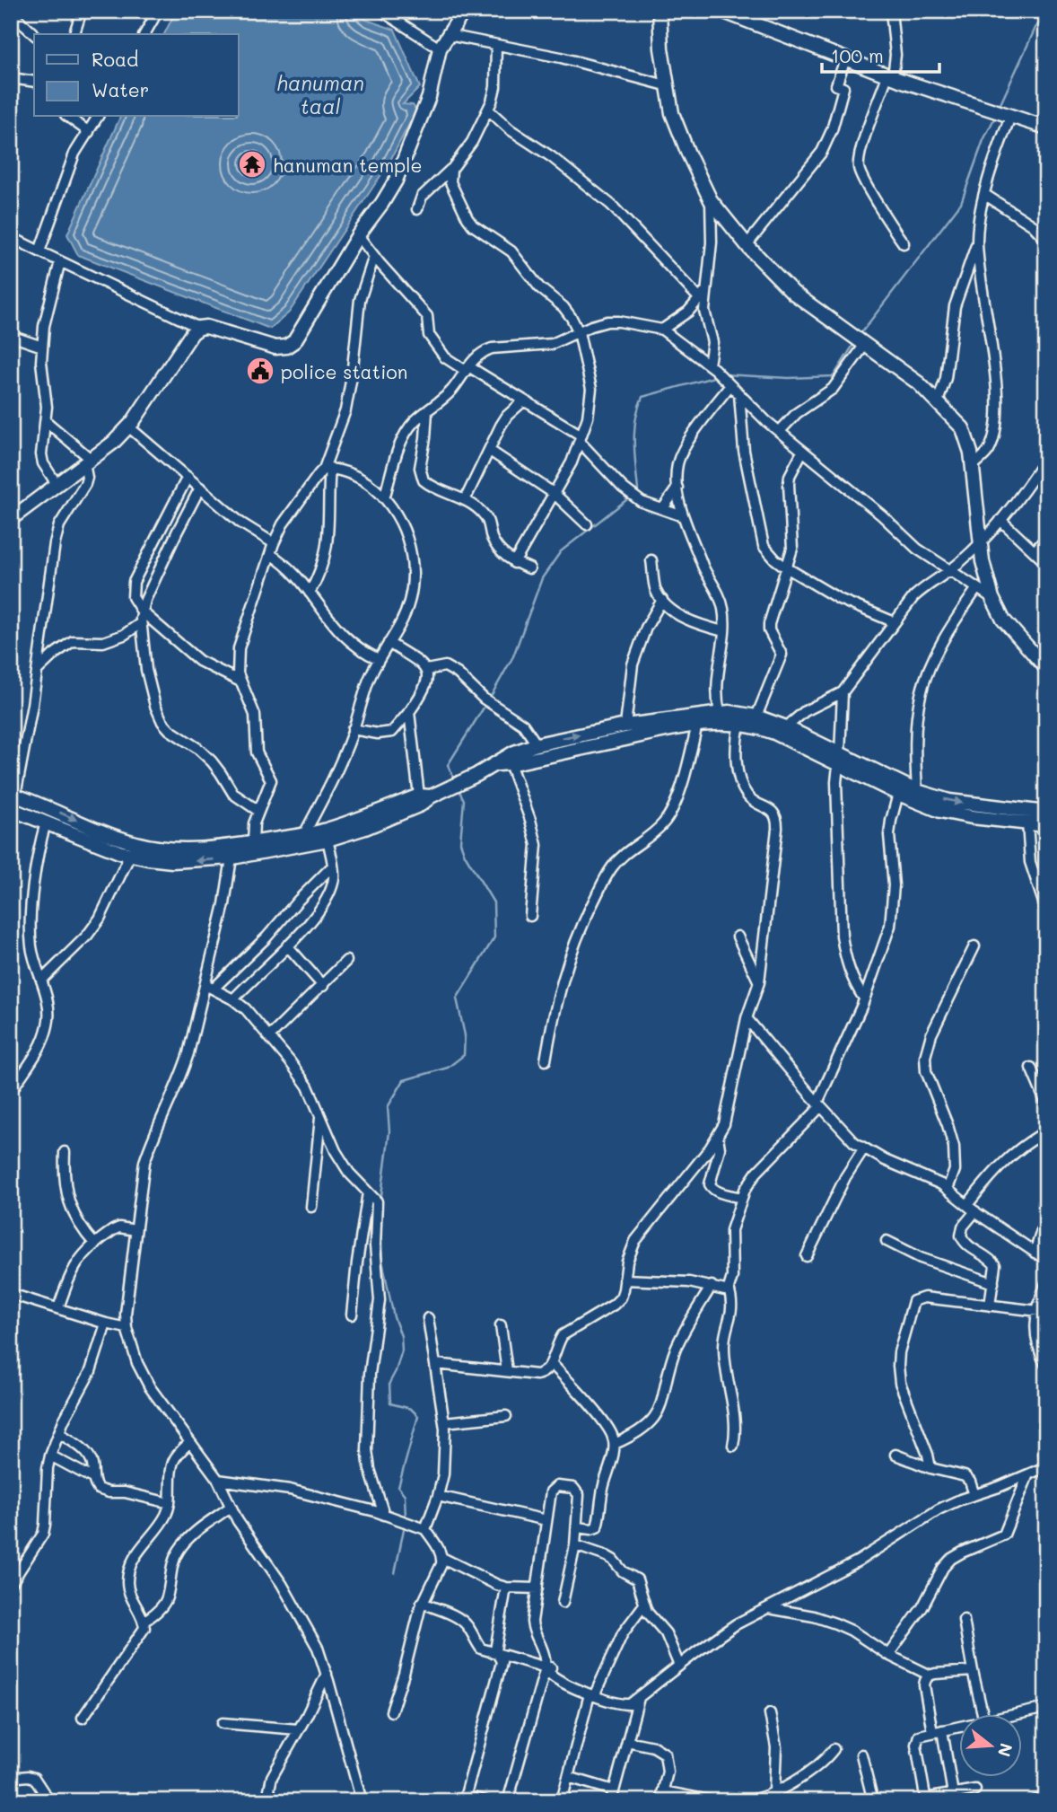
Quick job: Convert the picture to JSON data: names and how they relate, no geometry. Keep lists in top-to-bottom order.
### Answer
{
  "water": ["hanuman taal"],
  "places": {
    "temple": ["hanuman temple"],
    "public building": ["police station"]
  },
  "legend": ["Road", "Water"],
  "scale_bar": "100 m",
  "north": "right"
}
